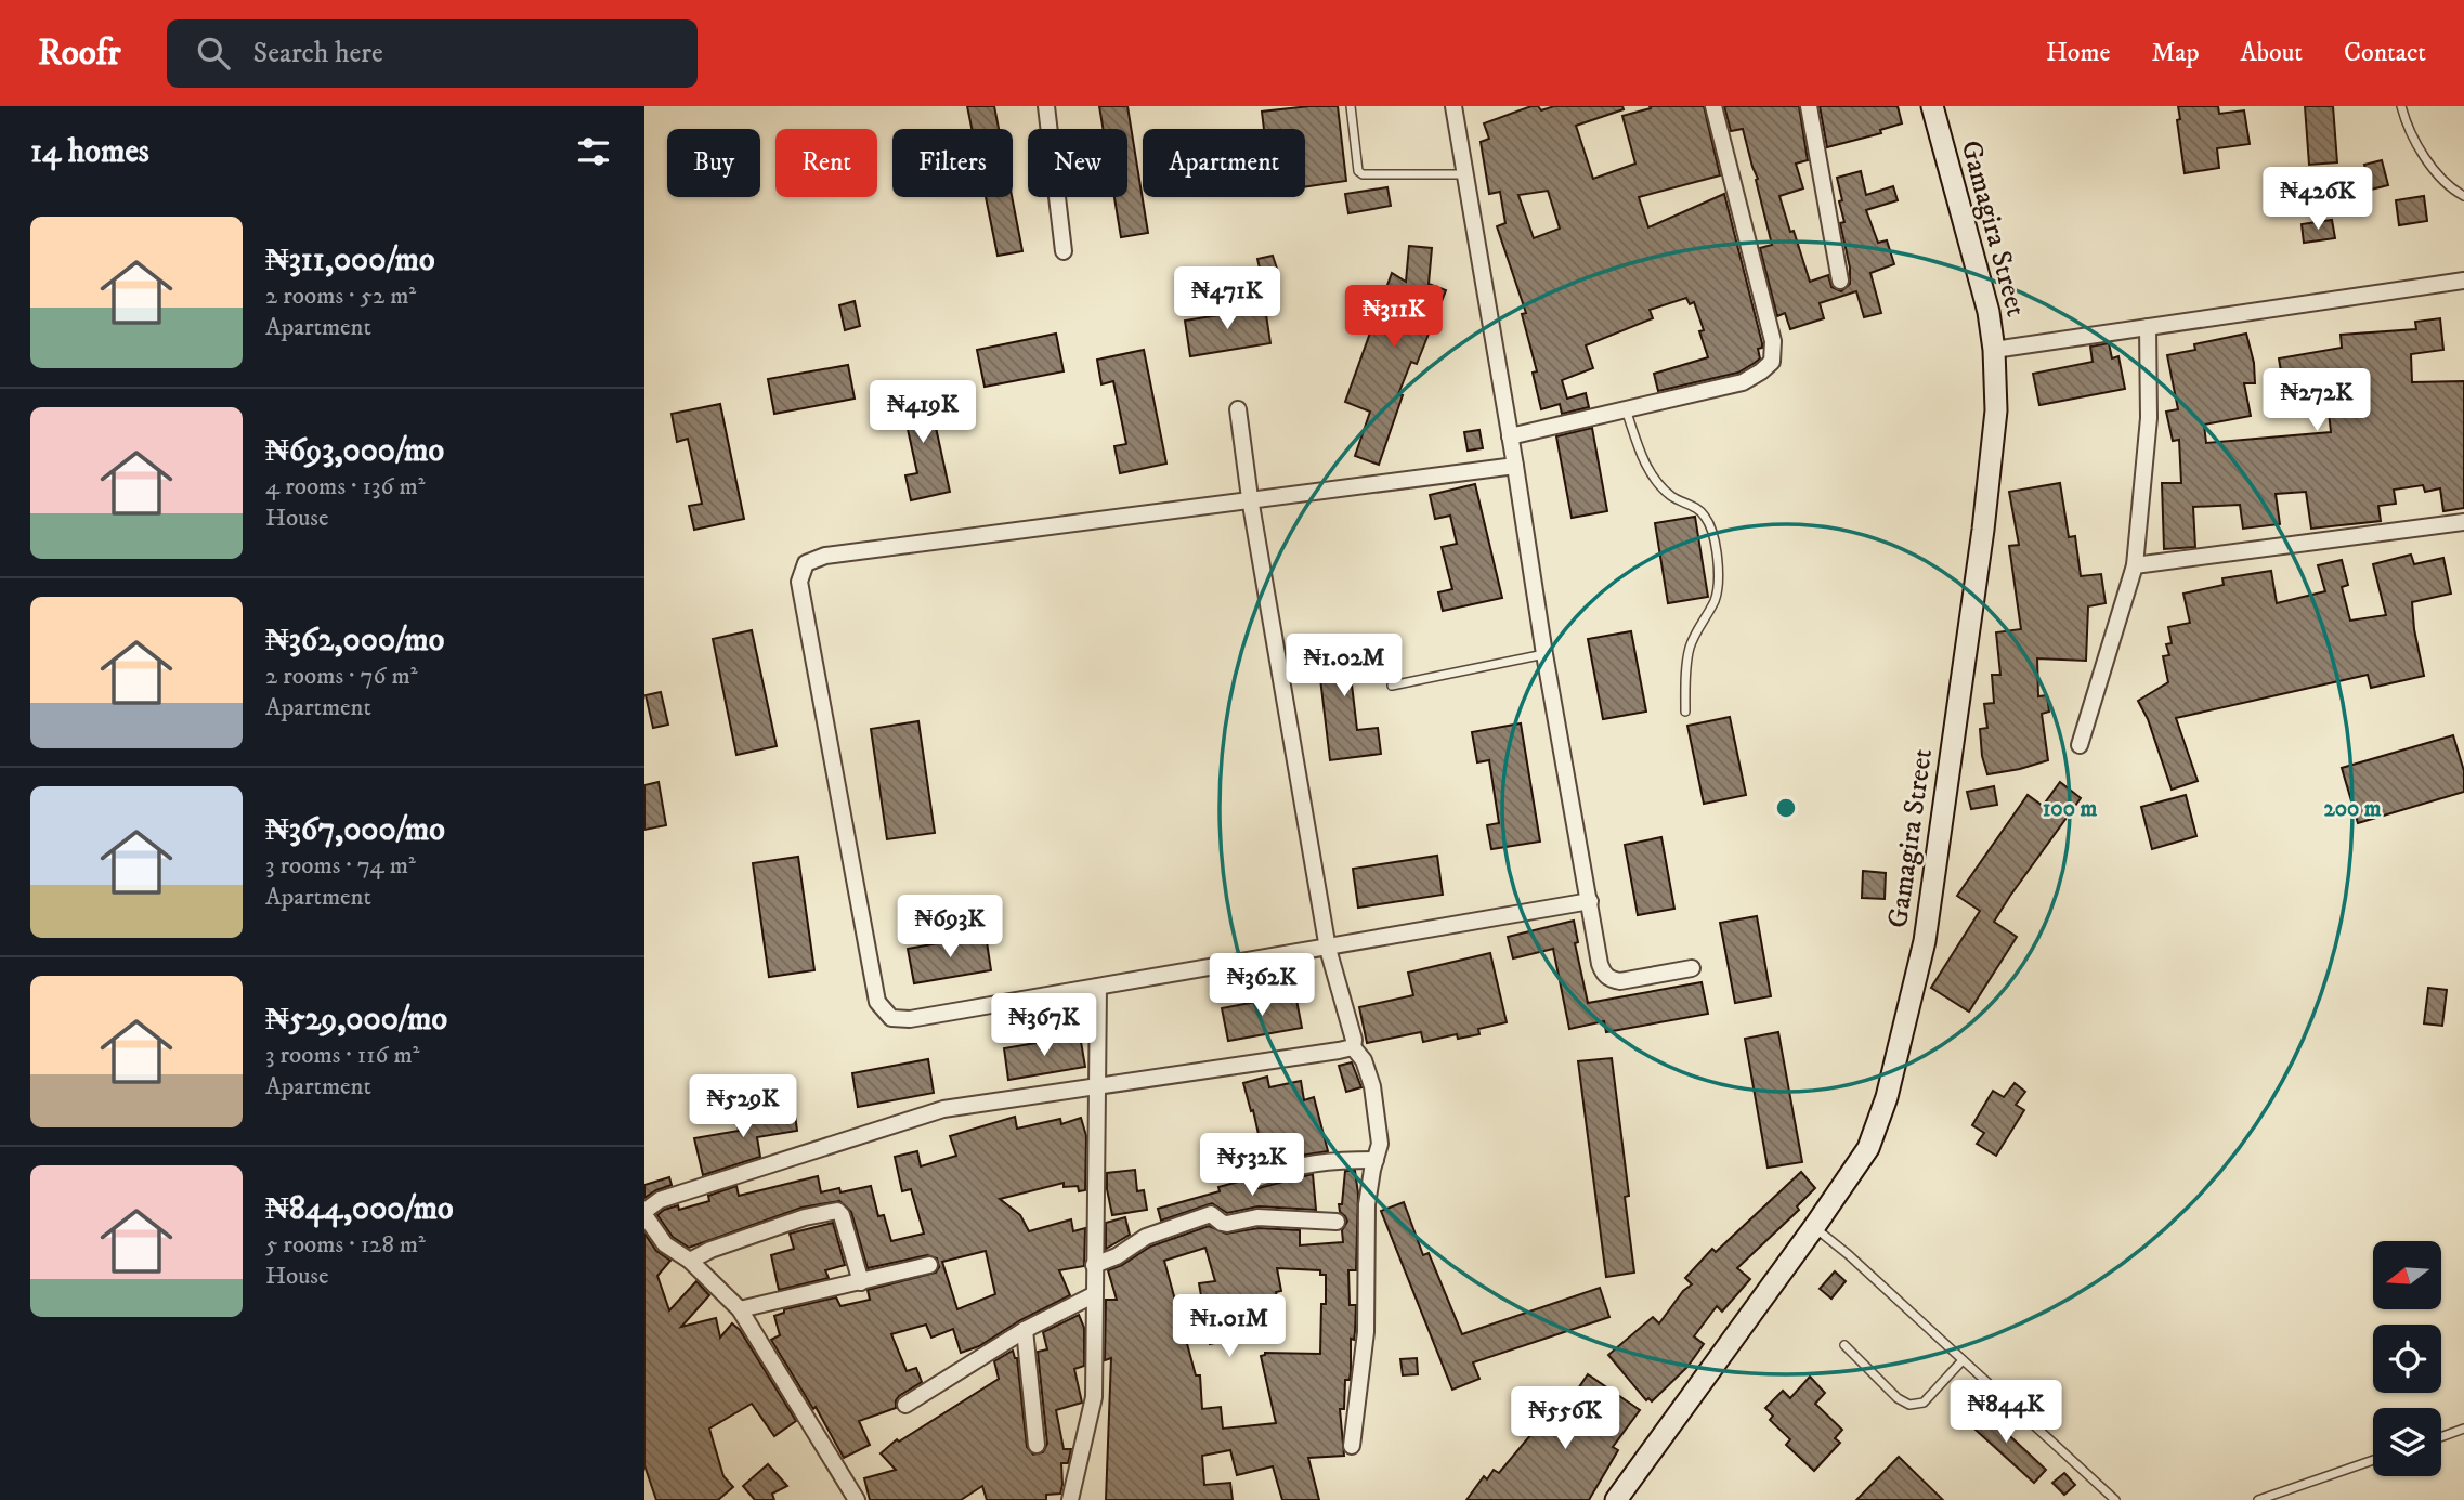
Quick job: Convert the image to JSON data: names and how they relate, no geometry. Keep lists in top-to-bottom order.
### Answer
{
  "streets": {
    "street": ["Gamagira Street"]
  },
  "north": "left",
  "page": {
    "header": "Roofr",
    "search": "Search here",
    "nav": [
      "Home",
      "Map",
      "About",
      "Contact"
    ],
    "heading": "14 homes",
    "chip": [
      "Buy",
      "Rent",
      "Filters",
      "New",
      "Apartment"
    ],
    "price": [
      "₦426K",
      "₦471K",
      "₦311K",
      "₦272K",
      "₦419K",
      "₦1.02M",
      "₦693K",
      "₦362K",
      "₦367K",
      "₦529K",
      "₦532K",
      "₦1.01M",
      "₦844K",
      "₦556K"
    ],
    "list": [
      {
        "name": "₦311,000/mo",
        "note": "2 rooms · 52 m² · Apartment"
      },
      {
        "name": "₦693,000/mo",
        "note": "4 rooms · 136 m² · House"
      },
      {
        "name": "₦362,000/mo",
        "note": "2 rooms · 76 m² · Apartment"
      },
      {
        "name": "₦367,000/mo",
        "note": "3 rooms · 74 m² · Apartment"
      },
      {
        "name": "₦529,000/mo",
        "note": "3 rooms · 116 m² · Apartment"
      },
      {
        "name": "₦844,000/mo",
        "note": "5 rooms · 128 m² · House"
      }
    ]
  },
  "rings": ["100 m", "200 m"]
}
